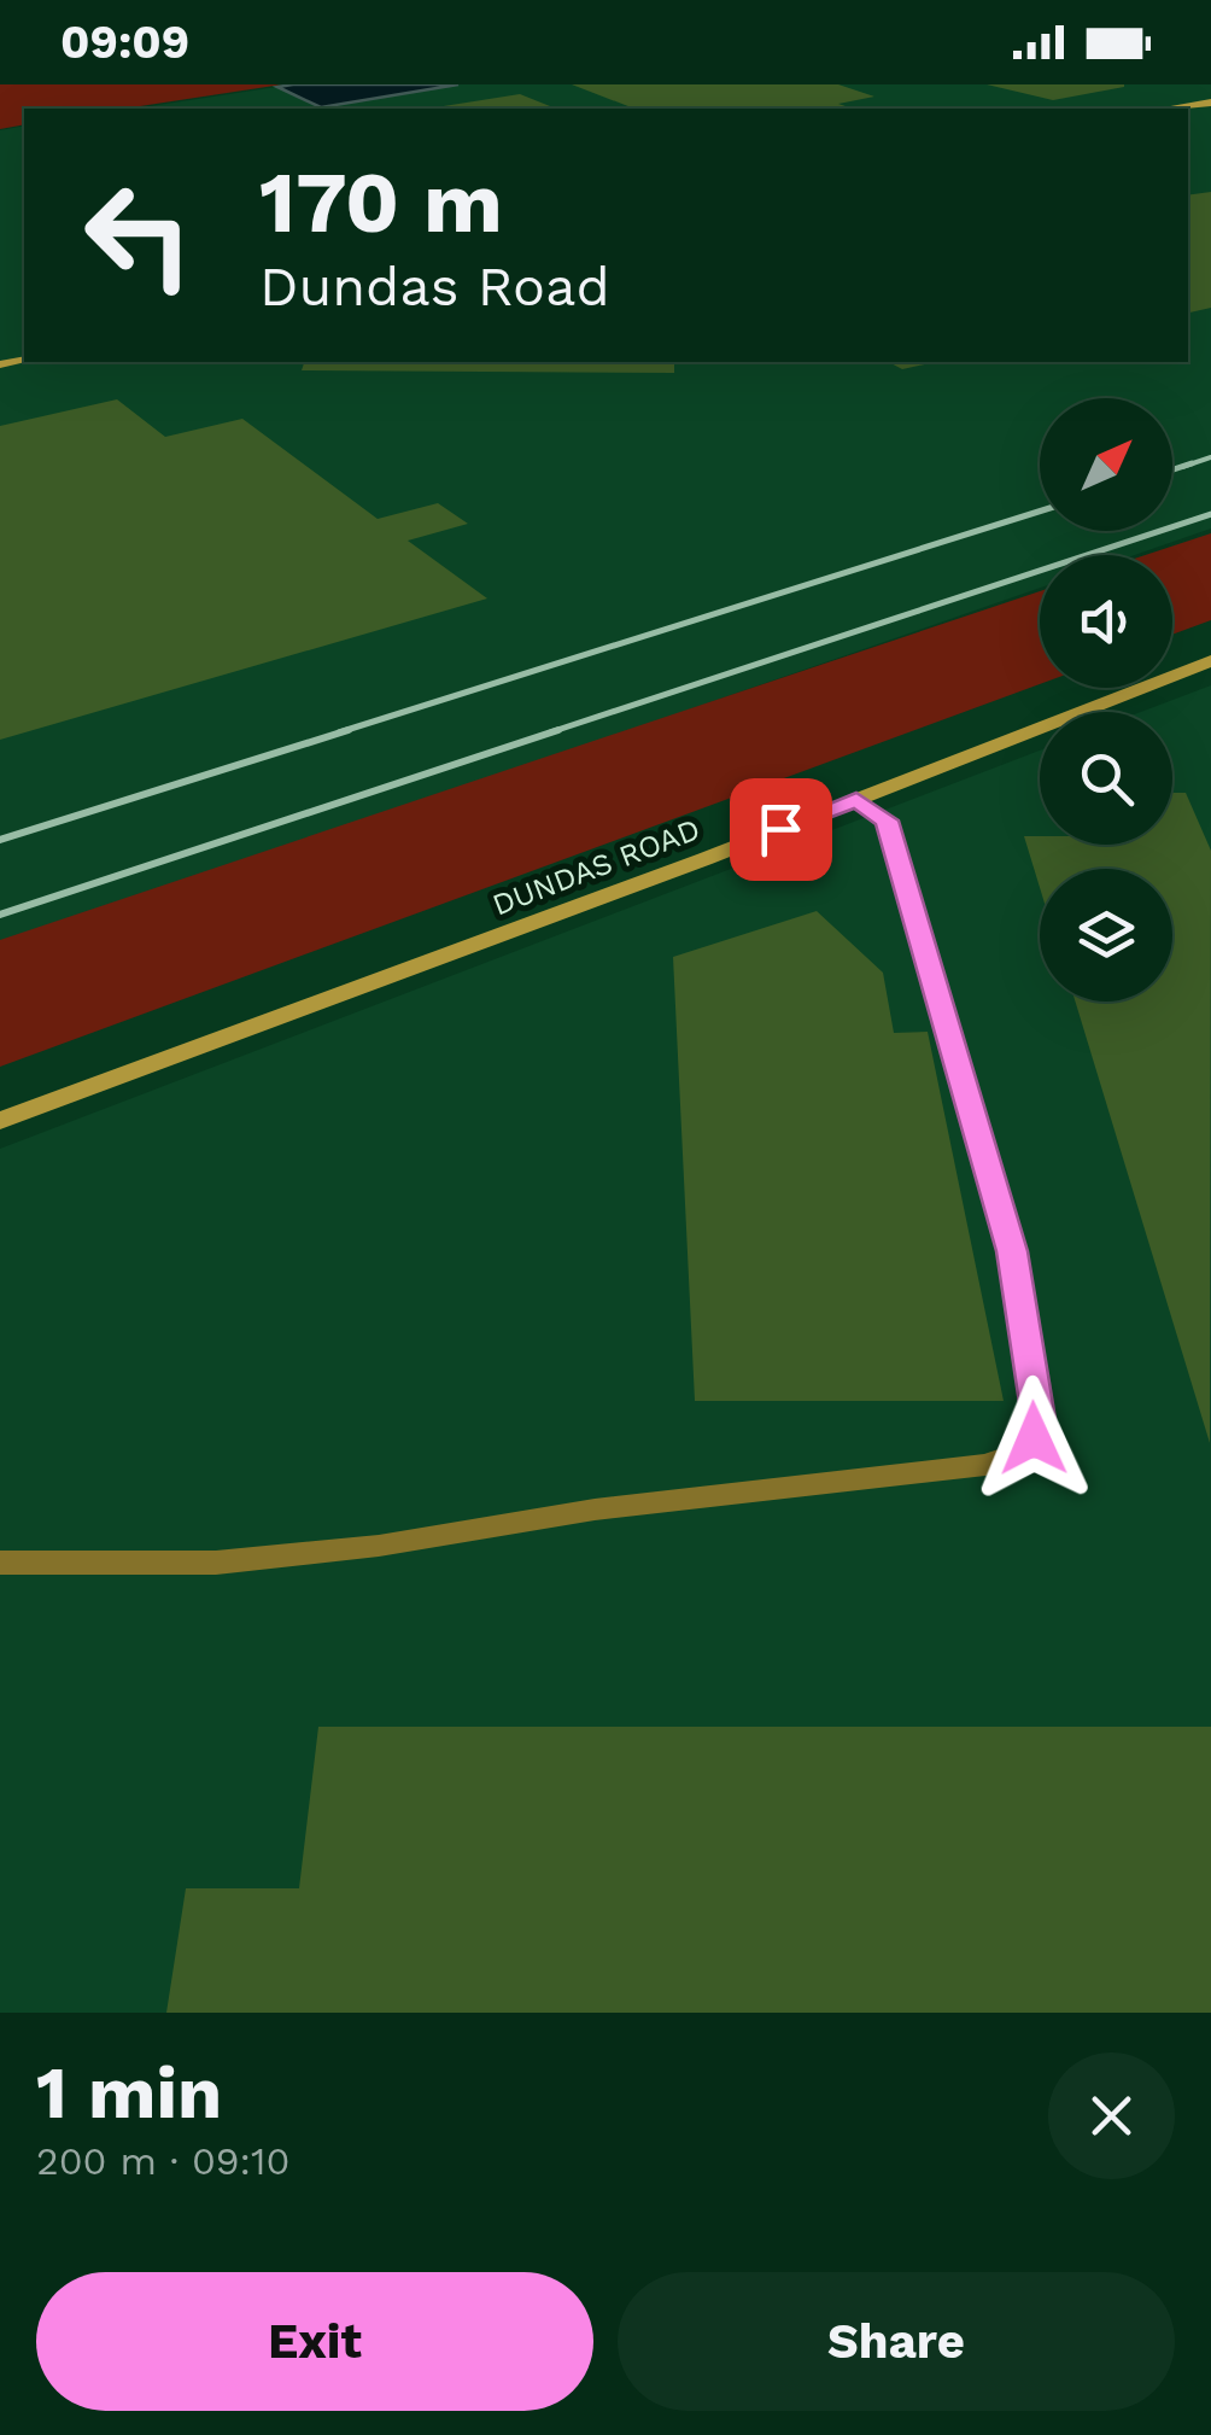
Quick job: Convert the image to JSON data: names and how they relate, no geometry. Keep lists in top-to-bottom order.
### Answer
{
  "streets": {
    "main road": ["DUNDAS ROAD"]
  },
  "north": "top right",
  "page": {
    "status": "09:09",
    "turn": ["170 m", "Dundas Road"],
    "heading": ["1 min", "200 m · 09:10"],
    "buttons": ["Exit", "Share"]
  }
}
